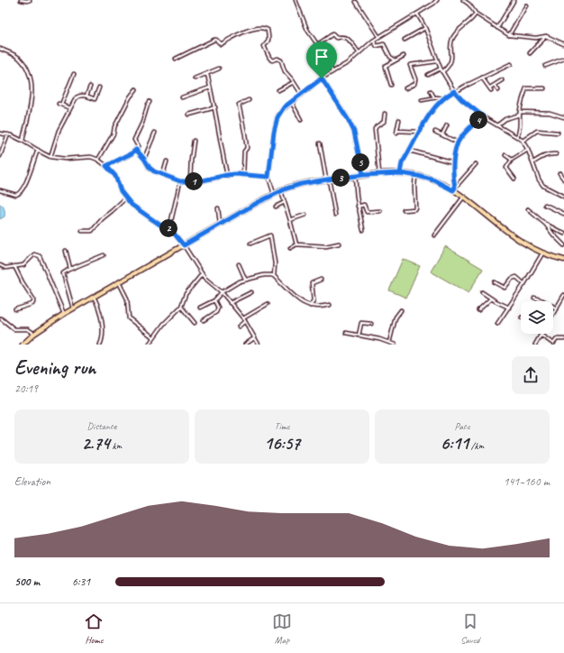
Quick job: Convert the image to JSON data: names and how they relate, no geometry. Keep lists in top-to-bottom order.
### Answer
{
  "page": {
    "pins": [
      "4",
      "5",
      "3",
      "1",
      "2"
    ],
    "heading": ["Evening run", "20:19"],
    "stats": [
      ["Distance", "2.74 km"],
      ["Time", "16:57"],
      ["Pace", "6:11 /km"]
    ],
    "chart": ["Elevation", "141–160 m"],
    "list": [
      {
        "name": "500 m",
        "note": "6:31"
      }
    ],
    "tabs": ["Home", "Map", "Saved"]
  }
}
